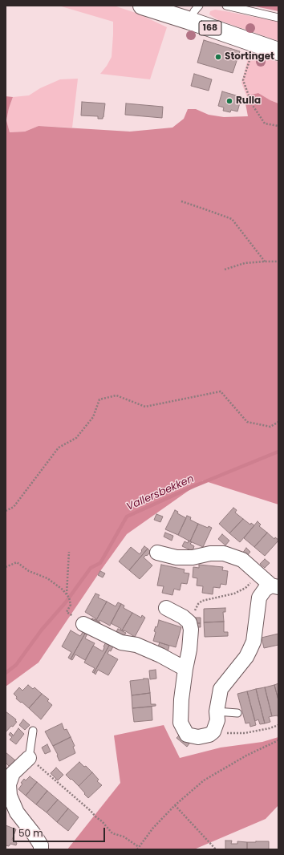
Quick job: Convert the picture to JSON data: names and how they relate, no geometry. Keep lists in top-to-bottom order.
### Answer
{
  "streets": {
    "main road": ["168"]
  },
  "water": ["Vallersbekken"],
  "places": ["Stortinget", "Rulla"],
  "scale_bar": "50 m"
}
